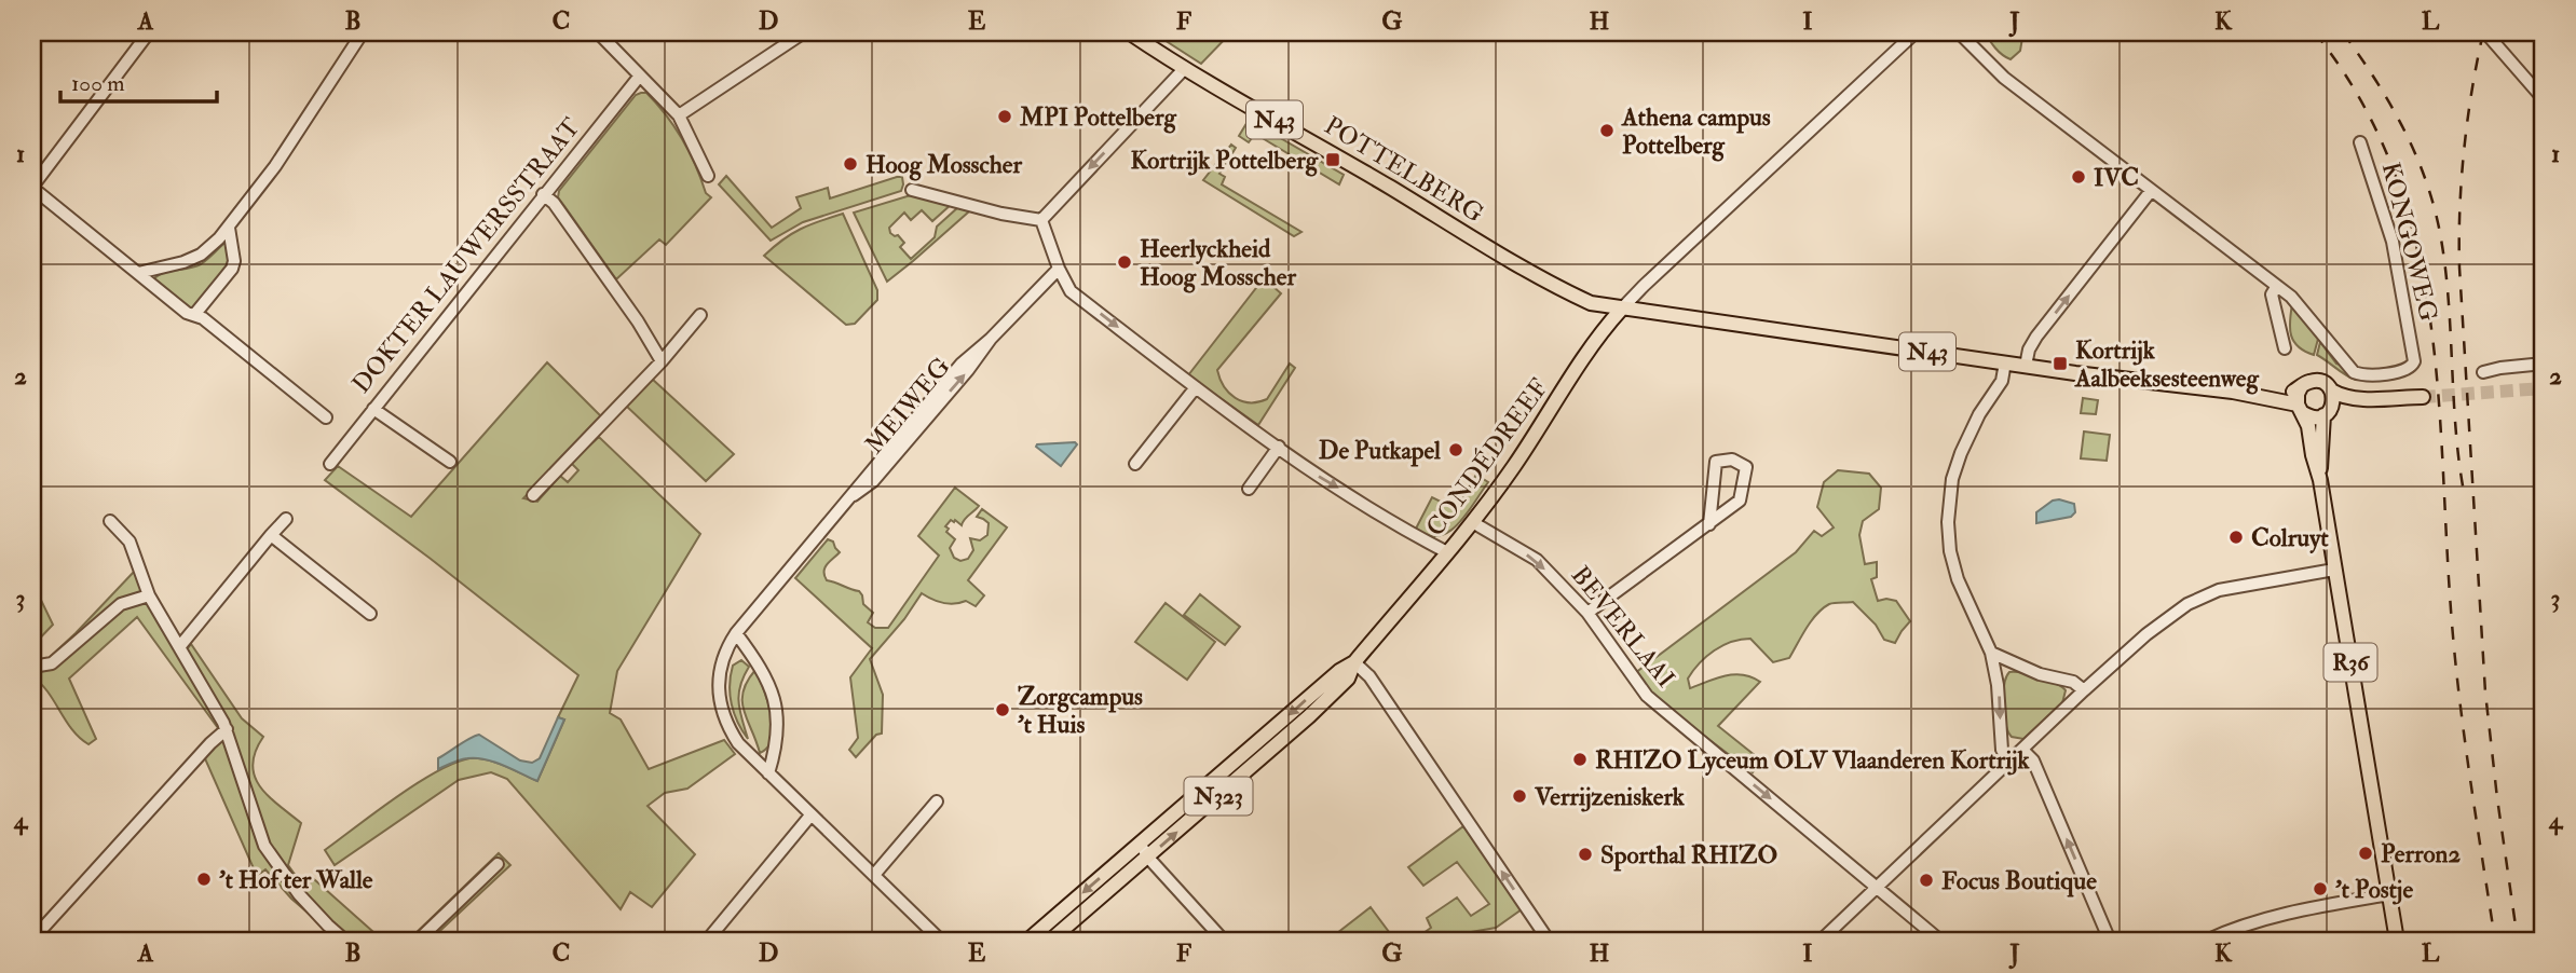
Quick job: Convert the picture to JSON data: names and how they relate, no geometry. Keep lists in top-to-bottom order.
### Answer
{
  "streets": {
    "main road": [
      "N43",
      "POTTELBERG",
      "CONDÉDREEF",
      "R36",
      "N323"
    ],
    "street": [
      "KONGOWEG",
      "DOKTER LAUWERSSTRAAT",
      "MEIWEG",
      "BEVERLAAI"
    ]
  },
  "crossings": [
    ["N43", "POTTELBERG"],
    ["N43", "CONDÉDREEF"],
    ["N43", "R36"],
    ["POTTELBERG", "CONDÉDREEF"],
    ["CONDÉDREEF", "BEVERLAAI"]
  ],
  "one_way": ["BEVERLAAI"],
  "places": {
    "other": [
      "MPI Pottelberg",
      "Athena campus Pottelberg",
      "Hoog Mosscher",
      "IVC",
      "Heerlyckheid Hoog Mosscher",
      "De Putkapel",
      "Colruyt",
      "Zorgcampus 't Huis",
      "RHIZO Lyceum OLV Vlaanderen Kortrijk",
      "Verrijzeniskerk",
      "Perron2",
      "Sporthal RHIZO",
      "'t Hof ter Walle",
      "Focus Boutique",
      "'t Postje"
    ],
    "transit": ["Kortrijk Pottelberg", "Kortrijk Aalbeeksesteenweg"]
  },
  "scale_bar": "100 m",
  "grid": {
    "columns": [
      "A",
      "B",
      "C",
      "D",
      "E",
      "F",
      "G",
      "H",
      "I",
      "J",
      "K",
      "L"
    ],
    "rows": [
      "1",
      "2",
      "3",
      "4"
    ]
  }
}
